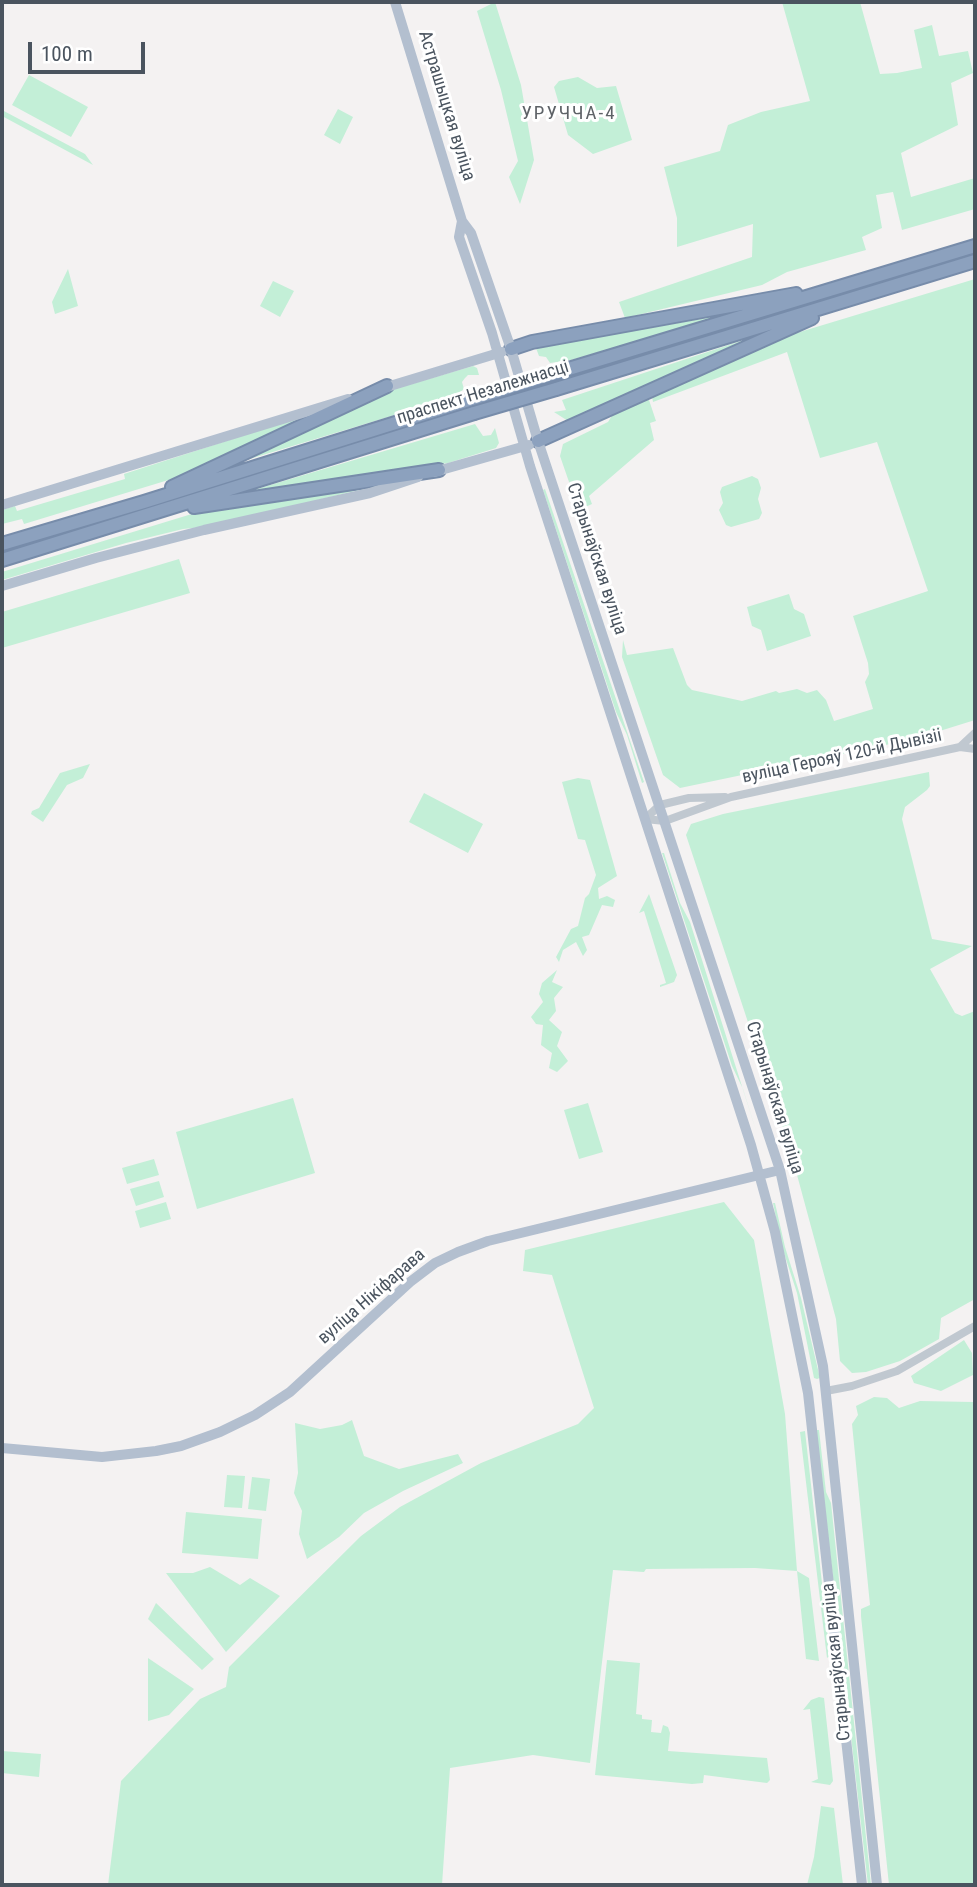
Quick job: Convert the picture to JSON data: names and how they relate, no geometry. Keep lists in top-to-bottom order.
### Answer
{
  "streets": {
    "highway": ["праспект Незалежнасці"],
    "main road": ["Астрашыцкая вуліца", "Старынаўская вуліца", "вуліца Нікіфарава"],
    "street": ["вуліца Герояў 120-й Дывізіі"]
  },
  "crossings": [
    ["Астрашыцкая вуліца", "Старынаўская вуліца"],
    ["Старынаўская вуліца", "вуліца Герояў 120-й Дывізіі"],
    ["Старынаўская вуліца", "вуліца Нікіфарава"]
  ],
  "districts": ["УРУЧЧА-4"],
  "scale_bar": "100 m"
}
